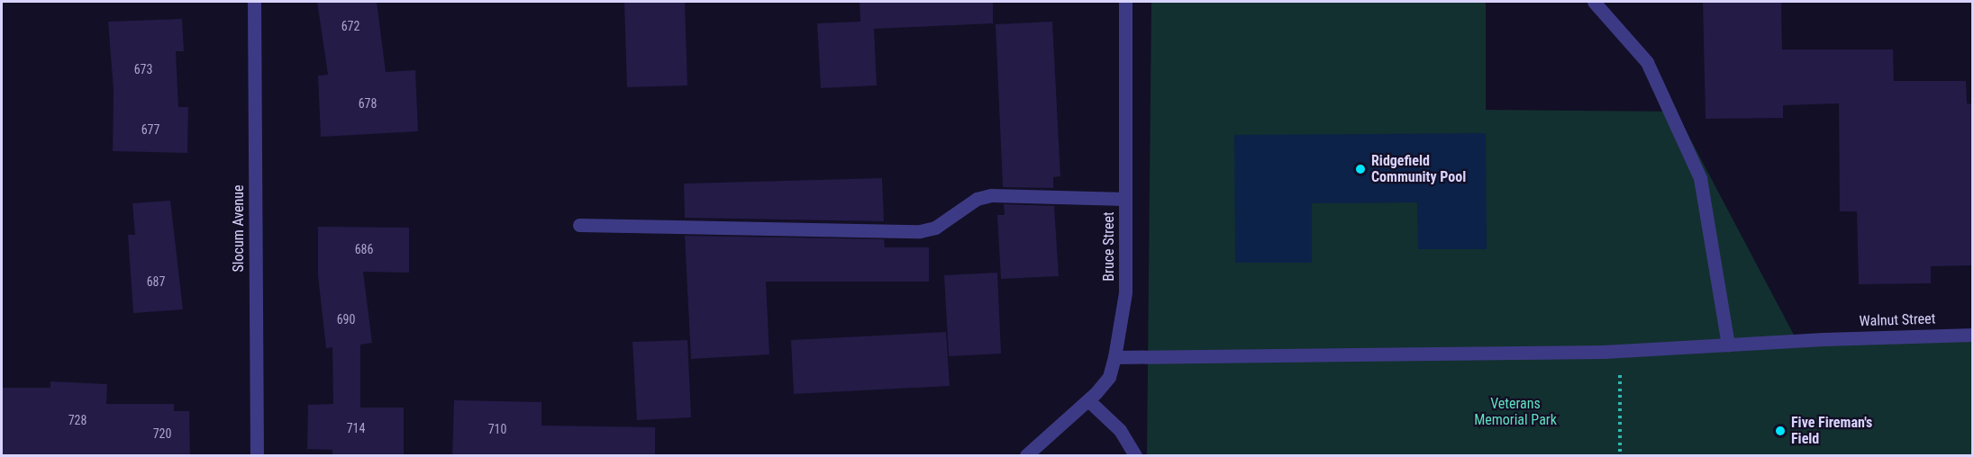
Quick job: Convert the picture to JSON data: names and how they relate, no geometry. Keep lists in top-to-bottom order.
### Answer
{
  "streets": {
    "street": ["Slocum Avenue", "Bruce Street", "Walnut Street"]
  },
  "crossings": [
    ["Bruce Street", "Walnut Street"]
  ],
  "parks": ["Veterans Memorial Park"],
  "places": ["Ridgefield Community Pool", "Five Fireman's Field"],
  "house_numbers": [
    "672",
    "673",
    "678",
    "677",
    "686",
    "687",
    "690",
    "728",
    "714",
    "710",
    "720"
  ]
}
